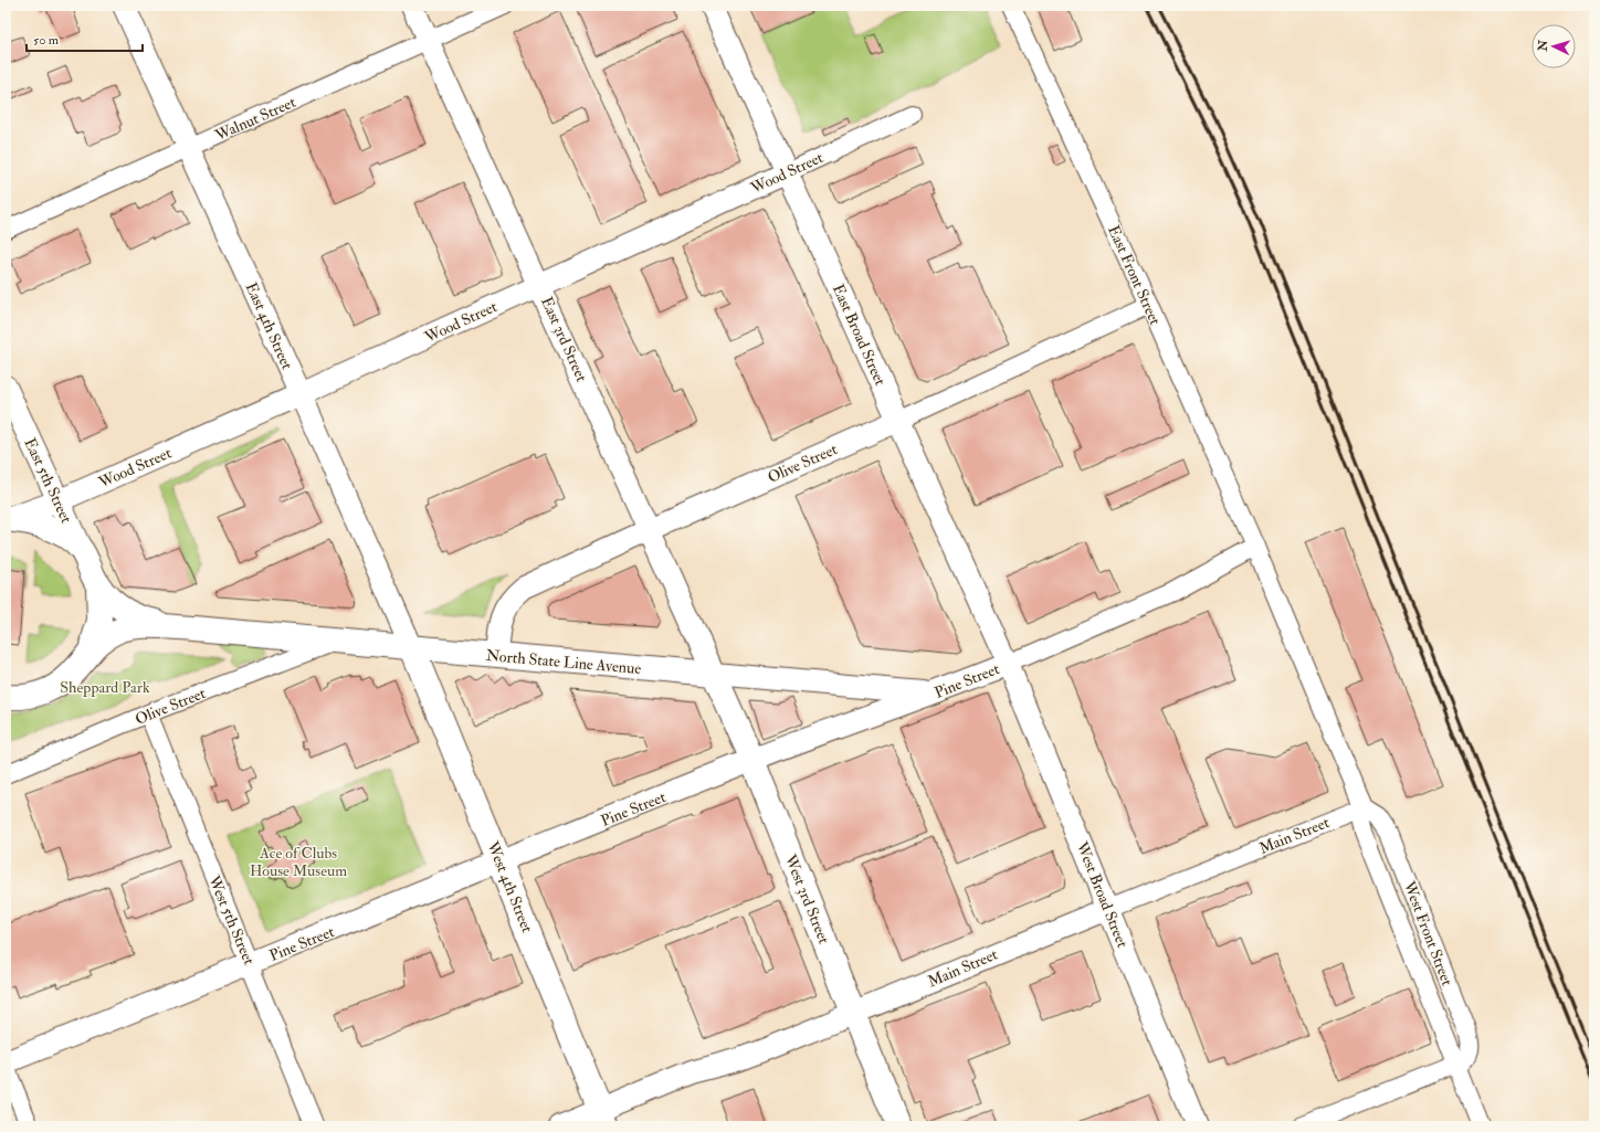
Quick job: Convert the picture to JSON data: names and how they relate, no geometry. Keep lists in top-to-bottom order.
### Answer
{
  "streets": {
    "main road": ["North State Line Avenue", "West 4th Street", "West 3rd Street"],
    "street": [
      "Walnut Street",
      "Wood Street",
      "East Front Street",
      "East 4th Street",
      "East Broad Street",
      "East 3rd Street",
      "Olive Street",
      "East 5th Street",
      "Pine Street",
      "Main Street",
      "West Broad Street",
      "West 5th Street",
      "West Front Street"
    ]
  },
  "crossings": [
    ["Walnut Street", "East 4th Street"],
    ["Walnut Street", "East 3rd Street"],
    ["Wood Street", "East 4th Street"],
    ["Wood Street", "East Broad Street"],
    ["Wood Street", "East 3rd Street"],
    ["Wood Street", "East 5th Street"],
    ["East Front Street", "Olive Street"],
    ["East Front Street", "Pine Street"],
    ["East Front Street", "West Front Street"],
    ["East 4th Street", "North State Line Avenue"],
    ["East 4th Street", "West 4th Street"],
    ["East Broad Street", "Olive Street"],
    ["East Broad Street", "Pine Street"],
    ["East Broad Street", "West Broad Street"],
    ["East 3rd Street", "Olive Street"],
    ["East 3rd Street", "North State Line Avenue"],
    ["East 3rd Street", "West 3rd Street"],
    ["Olive Street", "North State Line Avenue"],
    ["Olive Street", "West 5th Street"],
    ["East 5th Street", "North State Line Avenue"],
    ["North State Line Avenue", "Pine Street"],
    ["North State Line Avenue", "West 4th Street"],
    ["North State Line Avenue", "West 3rd Street"],
    ["Pine Street", "West 4th Street"],
    ["Pine Street", "West Broad Street"],
    ["Pine Street", "West 3rd Street"],
    ["Pine Street", "West 5th Street"],
    ["Pine Street", "West Front Street"],
    ["Main Street", "West 4th Street"],
    ["Main Street", "West Broad Street"],
    ["Main Street", "West 3rd Street"],
    ["Main Street", "West Front Street"]
  ],
  "parks": ["Sheppard Park", "Ace of Clubs House Museum"],
  "scale_bar": "50 m",
  "north": "left"
}
